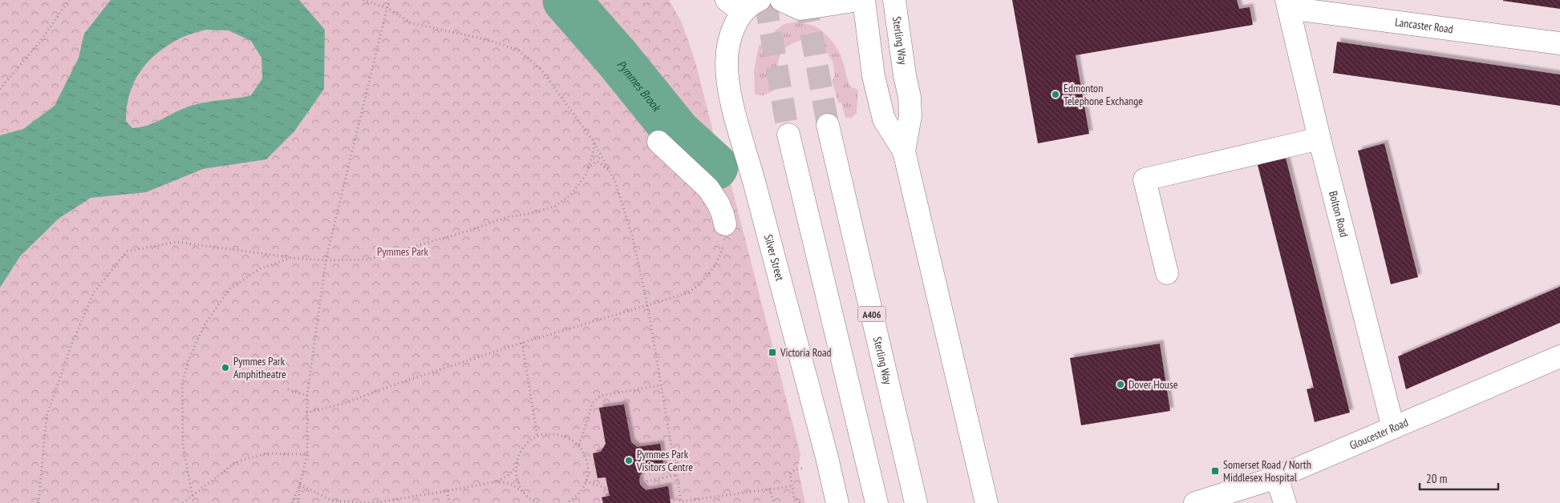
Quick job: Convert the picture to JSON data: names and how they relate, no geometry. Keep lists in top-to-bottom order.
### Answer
{
  "streets": {
    "main road": [
      "Lancaster Road",
      "Sterling Way",
      "Bolton Road",
      "Silver Street",
      "A406",
      "Gloucester Road"
    ]
  },
  "crossings": [
    ["Lancaster Road", "Bolton Road"],
    ["Bolton Road", "Gloucester Road"]
  ],
  "water": ["Pymmes Brook"],
  "parks": ["Pymmes Park"],
  "places": {
    "other": [
      "Edmonton Telephone Exchange",
      "Pymmes Park Amphitheatre",
      "Dover House",
      "Pymmes Park Visitors Centre"
    ],
    "transit": ["Victoria Road", "Somerset Road / North Middlesex Hospital"]
  },
  "scale_bar": "20 m"
}
